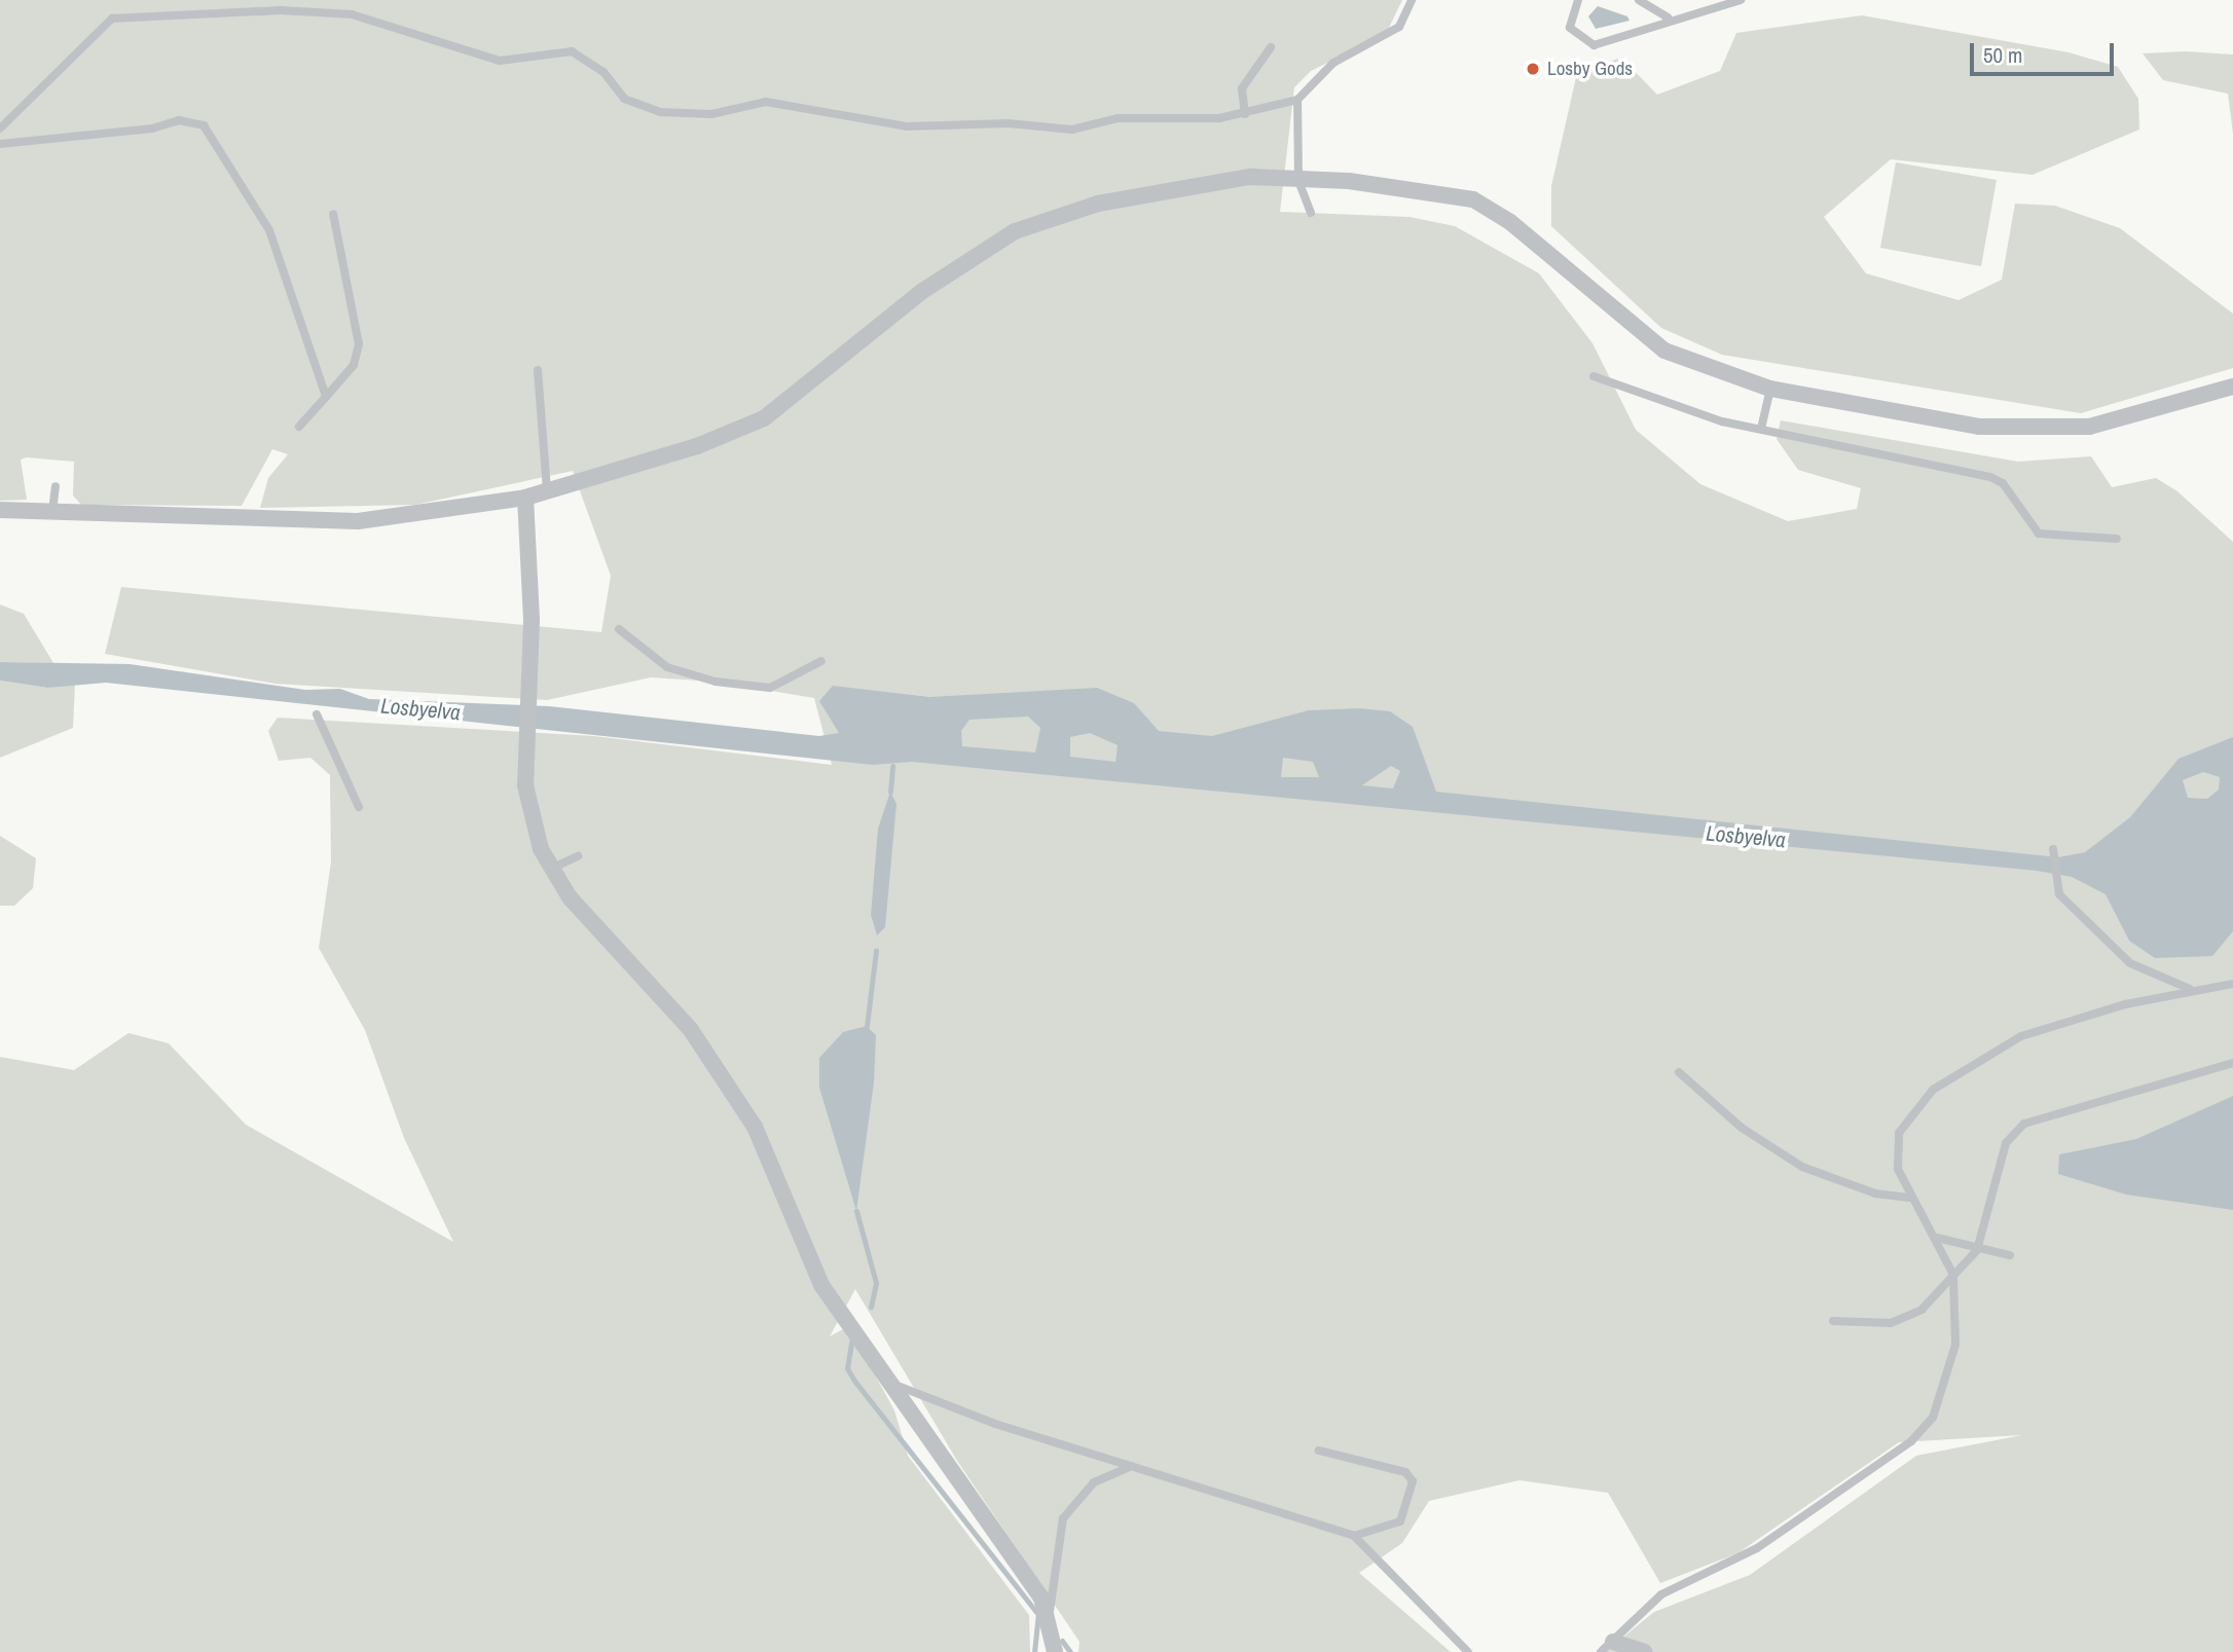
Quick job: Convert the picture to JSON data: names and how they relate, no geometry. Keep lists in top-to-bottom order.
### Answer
{
  "water": ["Losbyelva"],
  "places": ["Losby Gods"],
  "scale_bar": "50 m"
}
